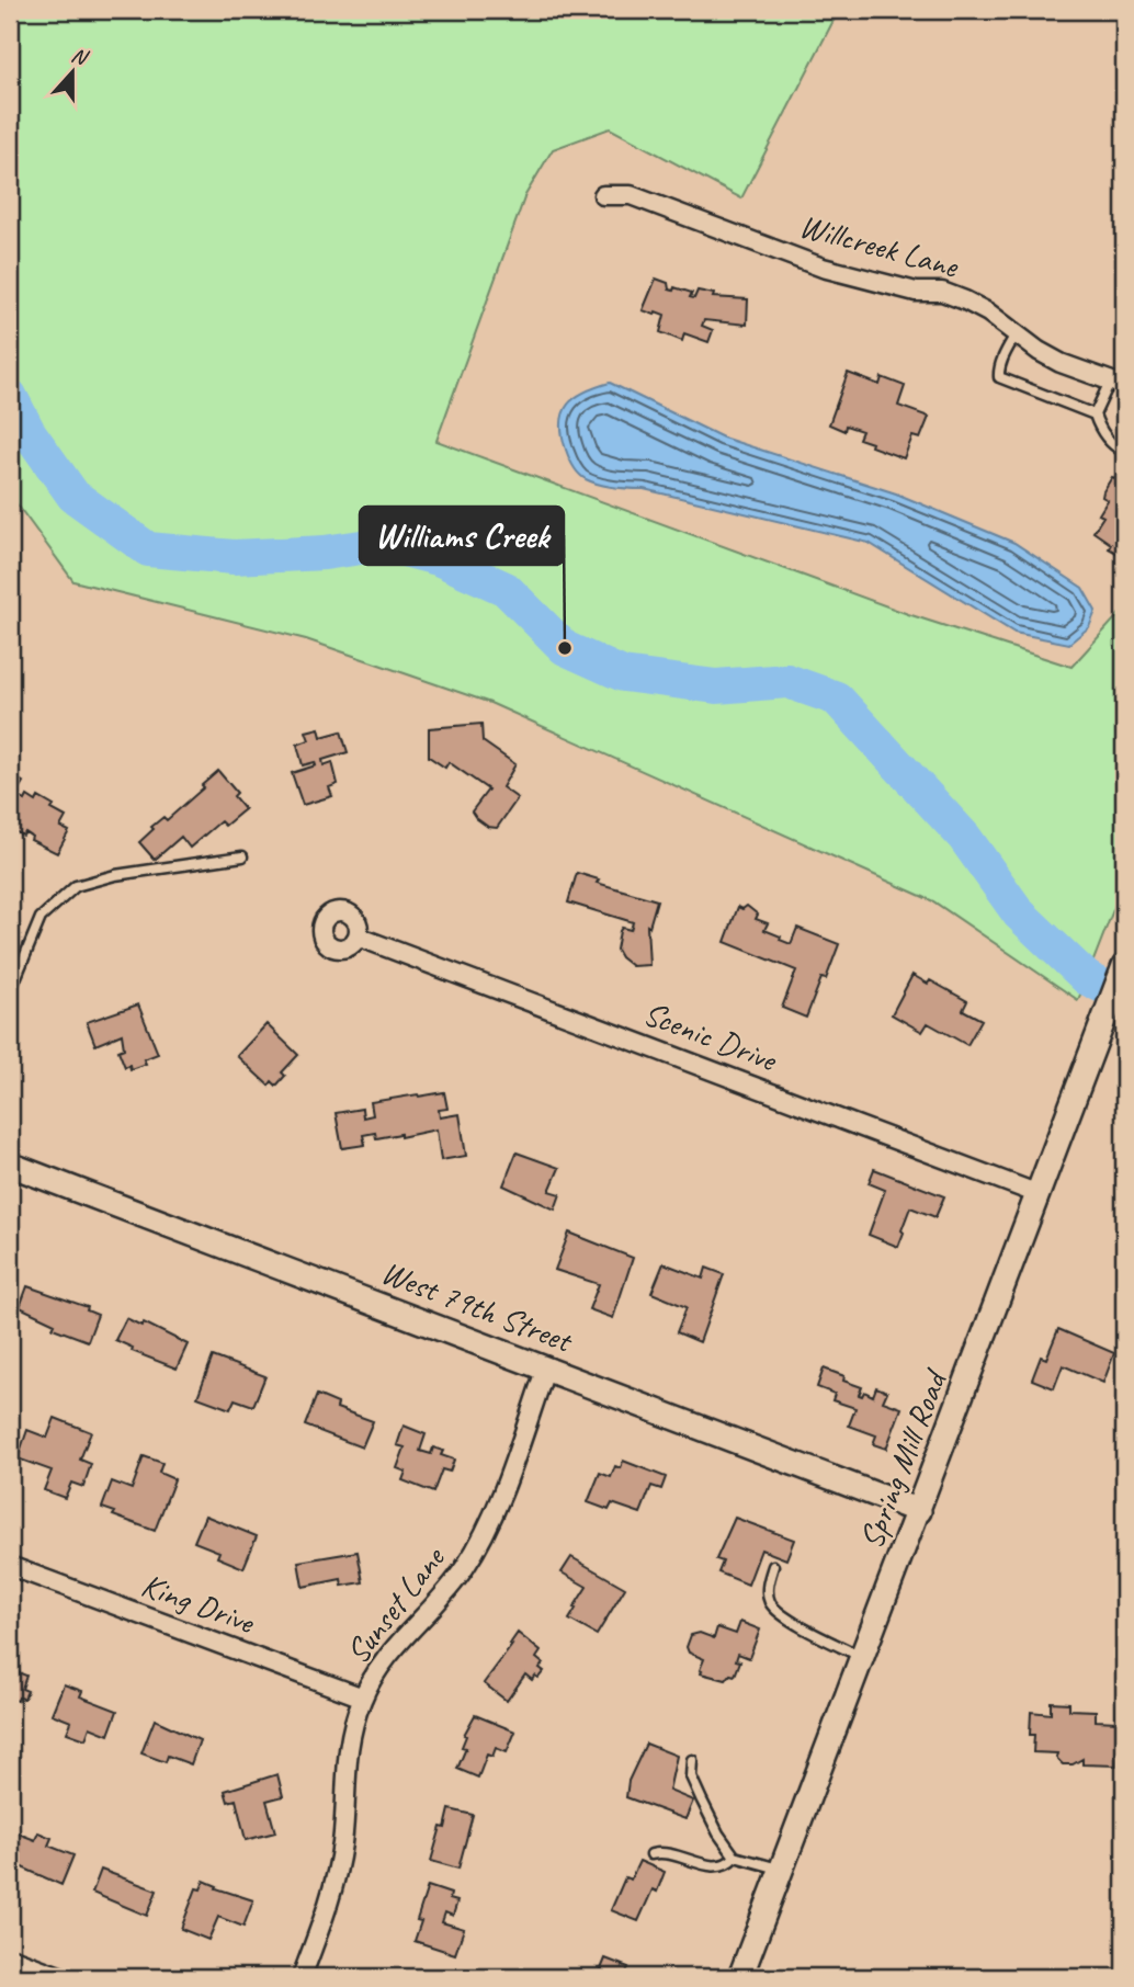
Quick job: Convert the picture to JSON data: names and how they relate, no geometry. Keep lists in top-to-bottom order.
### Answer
{
  "streets": {
    "street": [
      "Willcreek Lane",
      "Scenic Drive",
      "West 79th Street",
      "Spring Mill Road",
      "King Drive",
      "Sunset Lane"
    ]
  },
  "crossings": [
    ["Scenic Drive", "Spring Mill Road"],
    ["West 79th Street", "Spring Mill Road"],
    ["West 79th Street", "Sunset Lane"],
    ["King Drive", "Sunset Lane"]
  ],
  "places": ["Williams Creek"],
  "north": "top"
}
